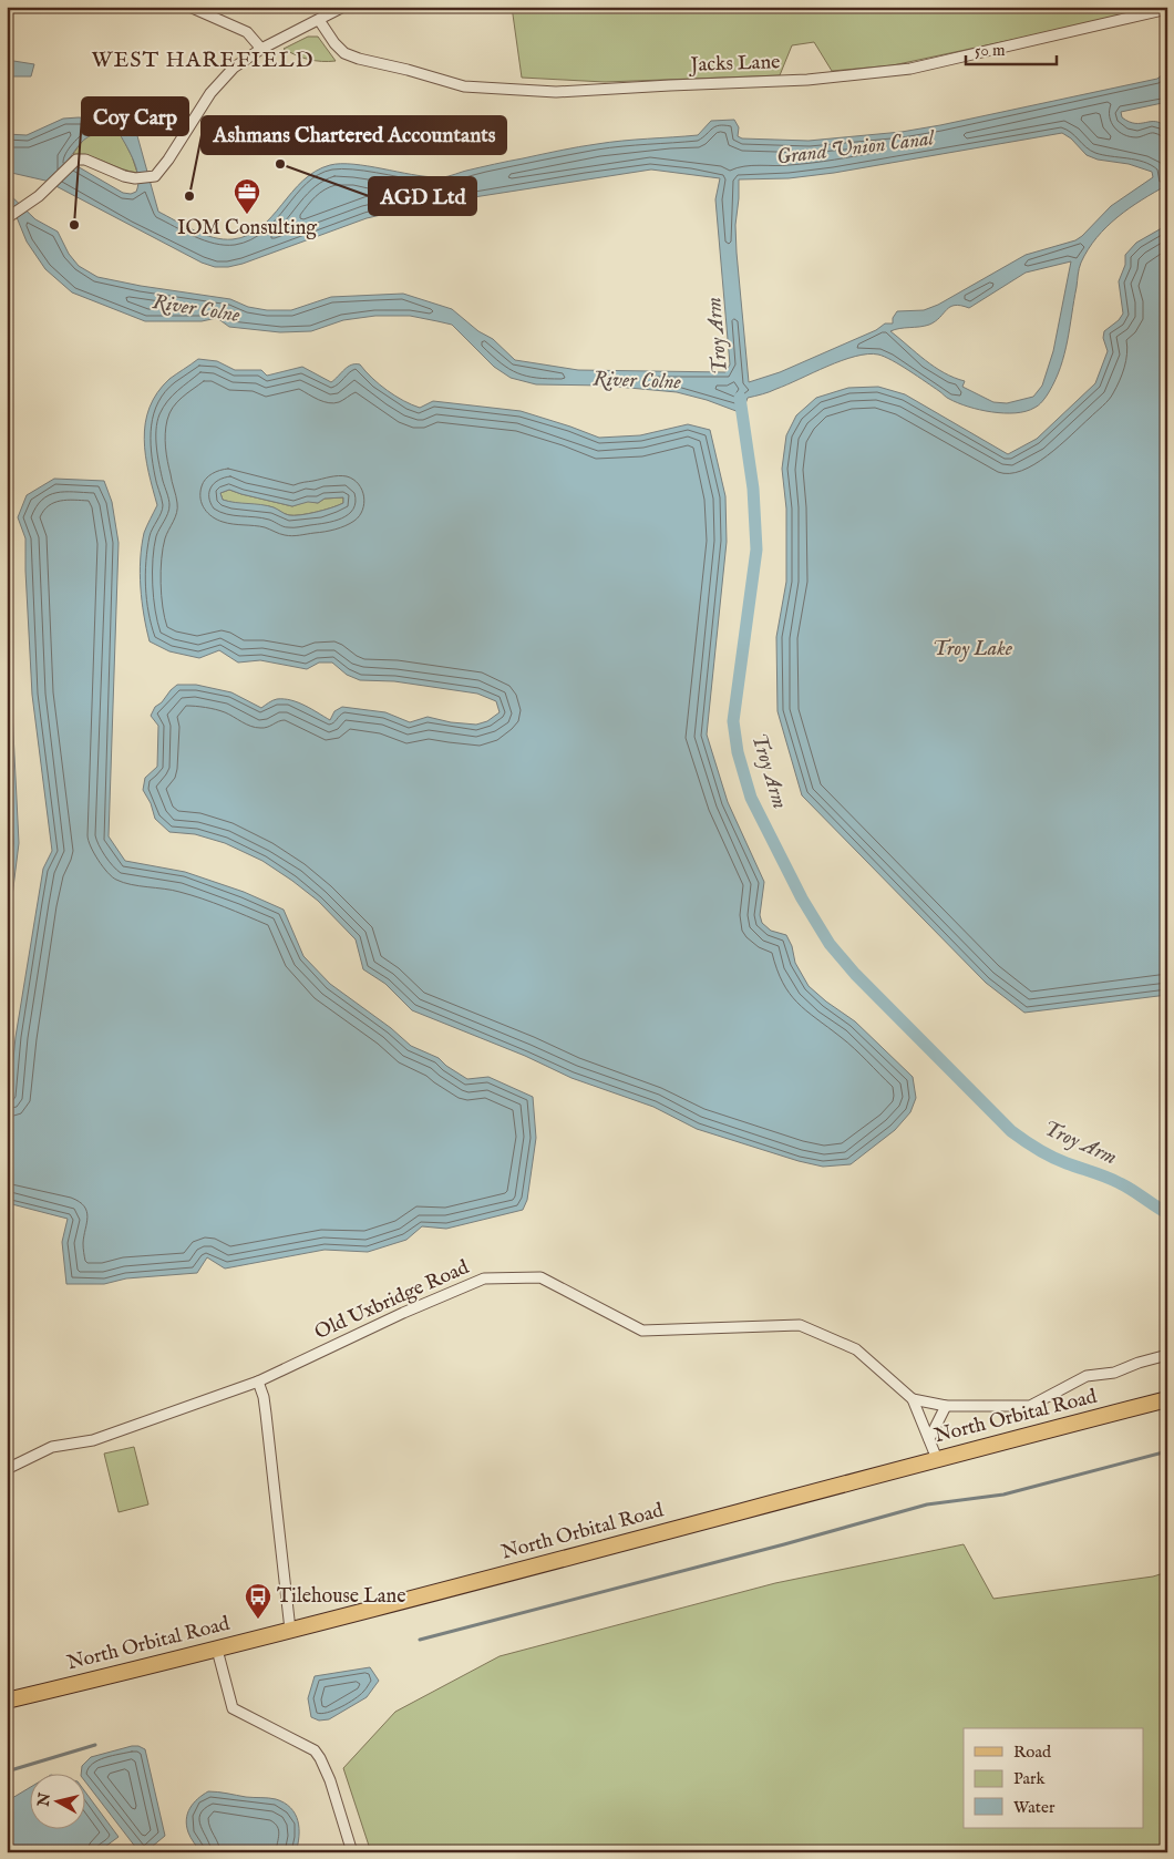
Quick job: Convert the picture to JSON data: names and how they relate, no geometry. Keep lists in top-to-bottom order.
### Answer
{
  "streets": {
    "main road": ["North Orbital Road"],
    "street": ["Jacks Lane", "Old Uxbridge Road"]
  },
  "crossings": [
    ["Old Uxbridge Road", "North Orbital Road"]
  ],
  "districts": ["WEST HAREFIELD"],
  "water": [
    "Grand Union Canal",
    "River Colne",
    "Troy Arm",
    "Troy Lake"
  ],
  "places": {
    "other": ["AGD Ltd", "Ashmans Chartered Accountants", "Coy Carp"],
    "office": ["IOM Consulting"],
    "bus stop": ["Tilehouse Lane"]
  },
  "legend": ["Road", "Park", "Water"],
  "scale_bar": "50 m",
  "north": "left"
}
